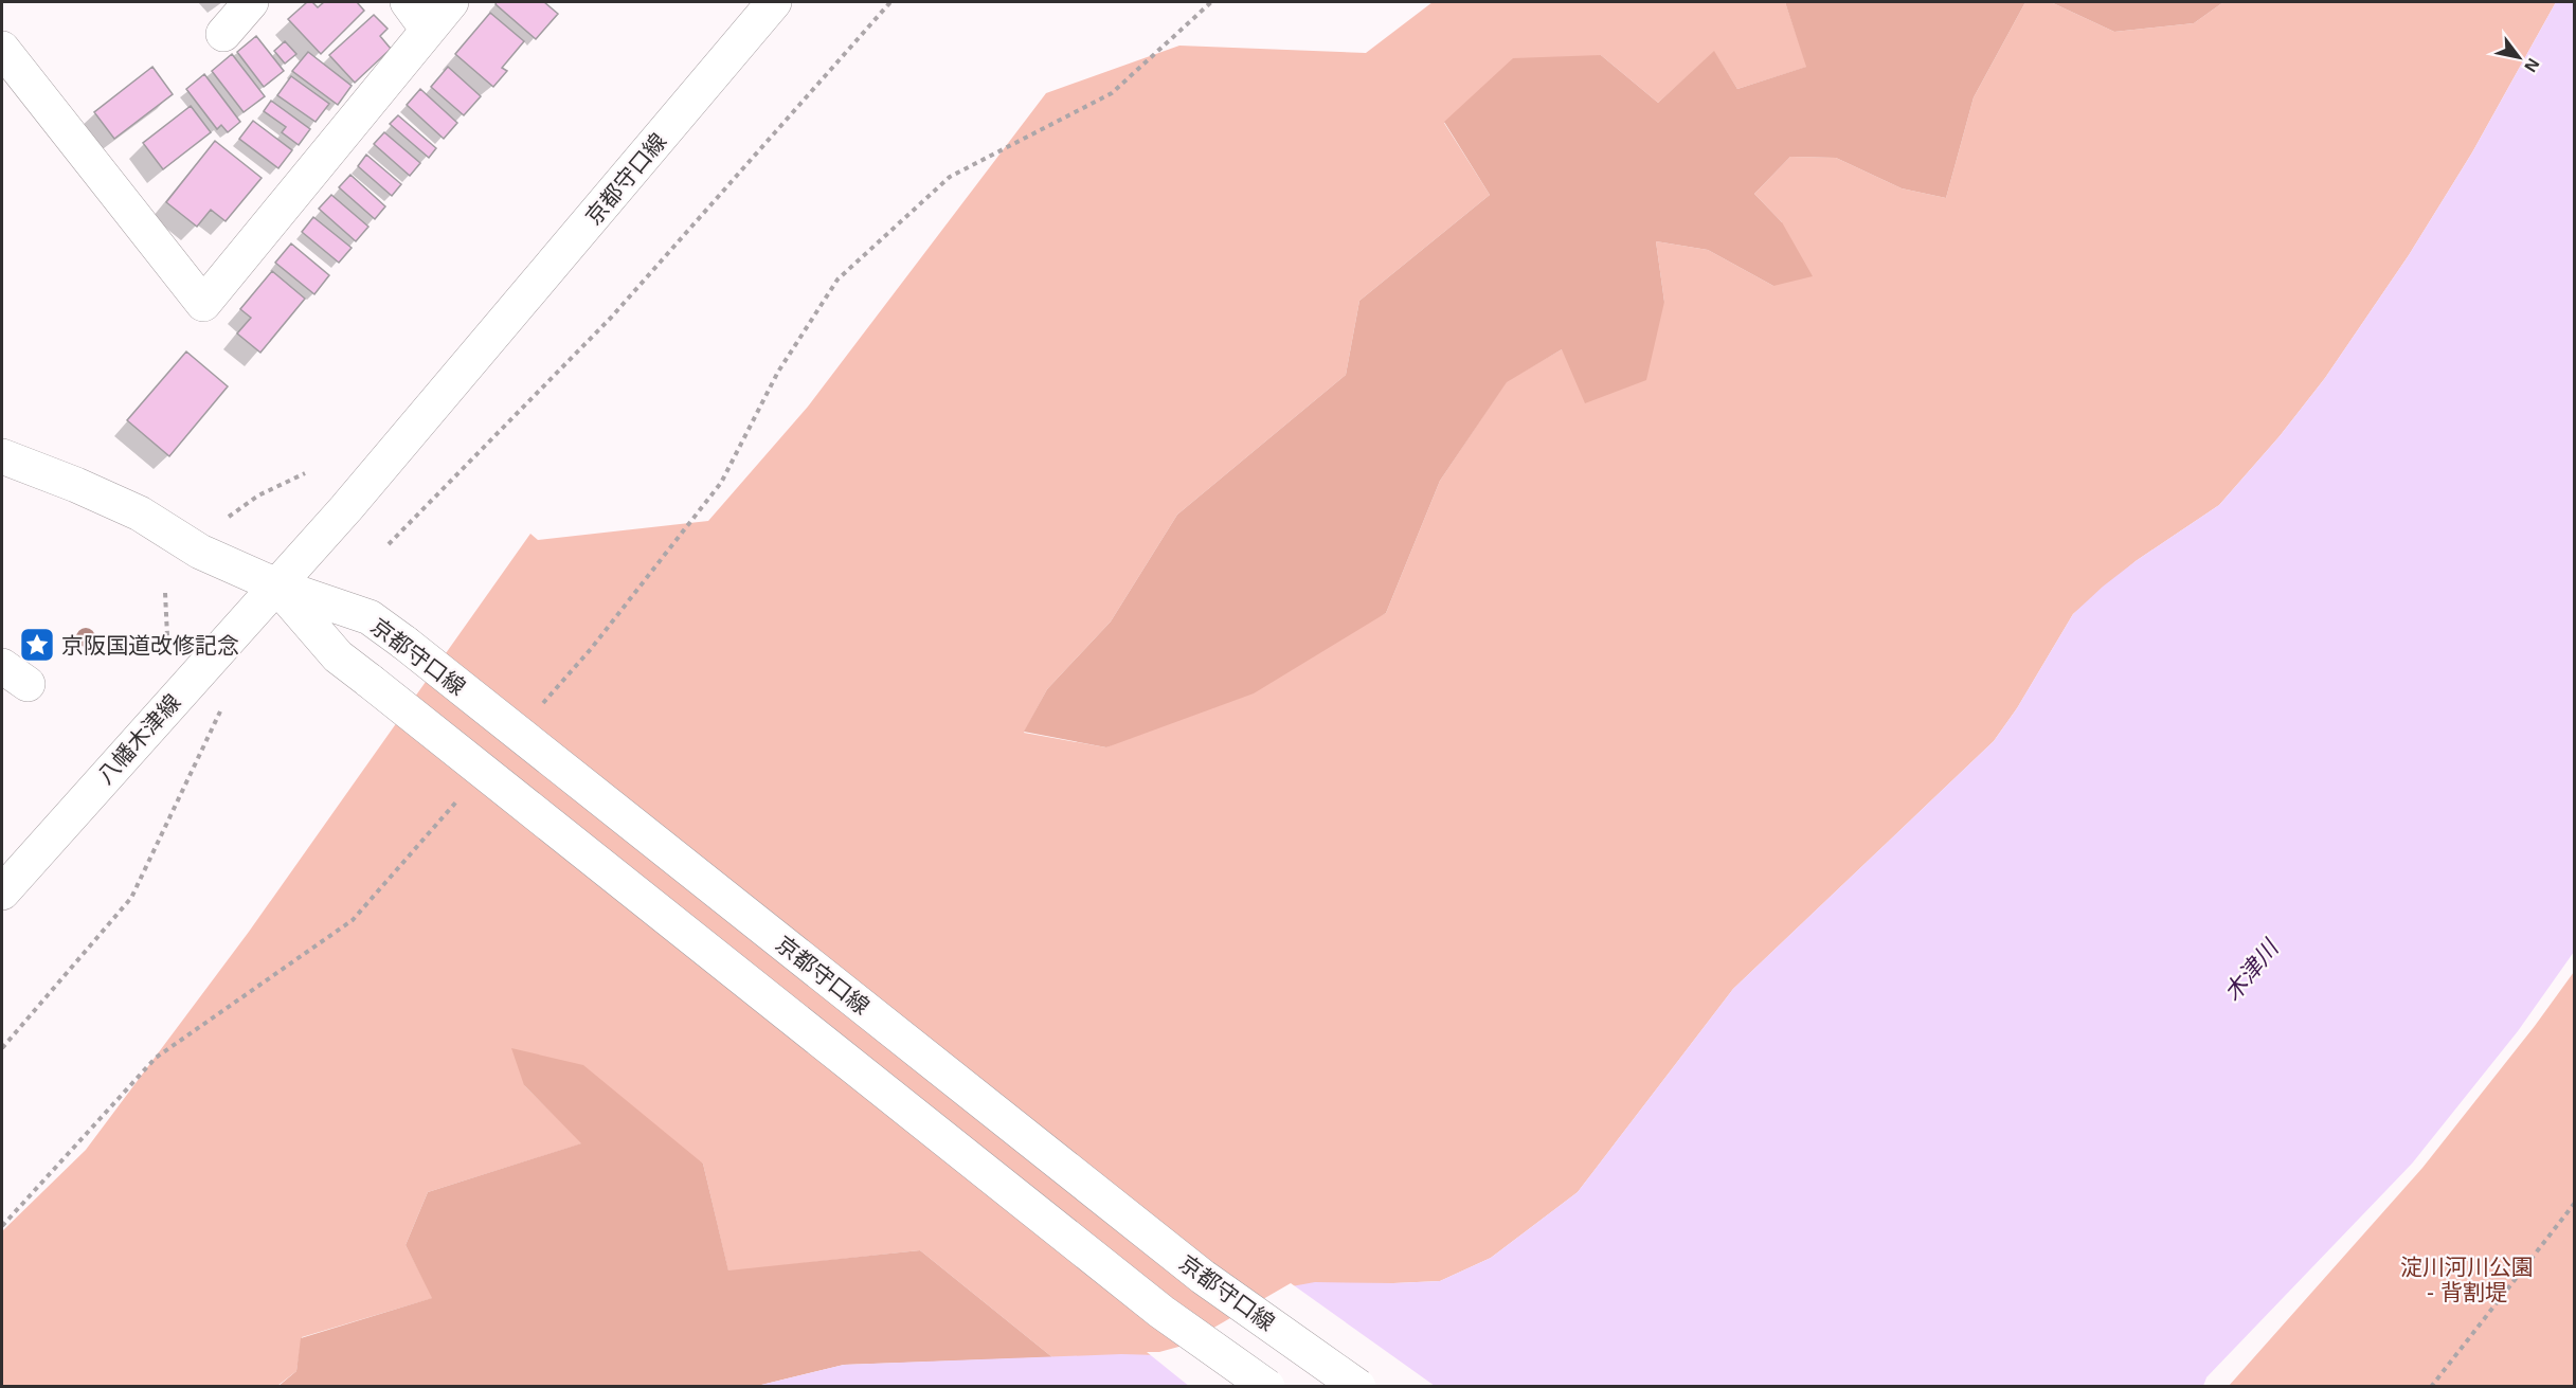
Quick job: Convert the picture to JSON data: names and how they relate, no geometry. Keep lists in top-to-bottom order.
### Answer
{
  "streets": {
    "main road": ["京都守口線", "八幡木津線"]
  },
  "crossings": [
    ["京都守口線", "八幡木津線"]
  ],
  "water": ["木津川"],
  "parks": ["淀川河川公園 - 背割堤"],
  "places": {
    "place": ["京阪国道改修記念"]
  },
  "north": "bottom right"
}
